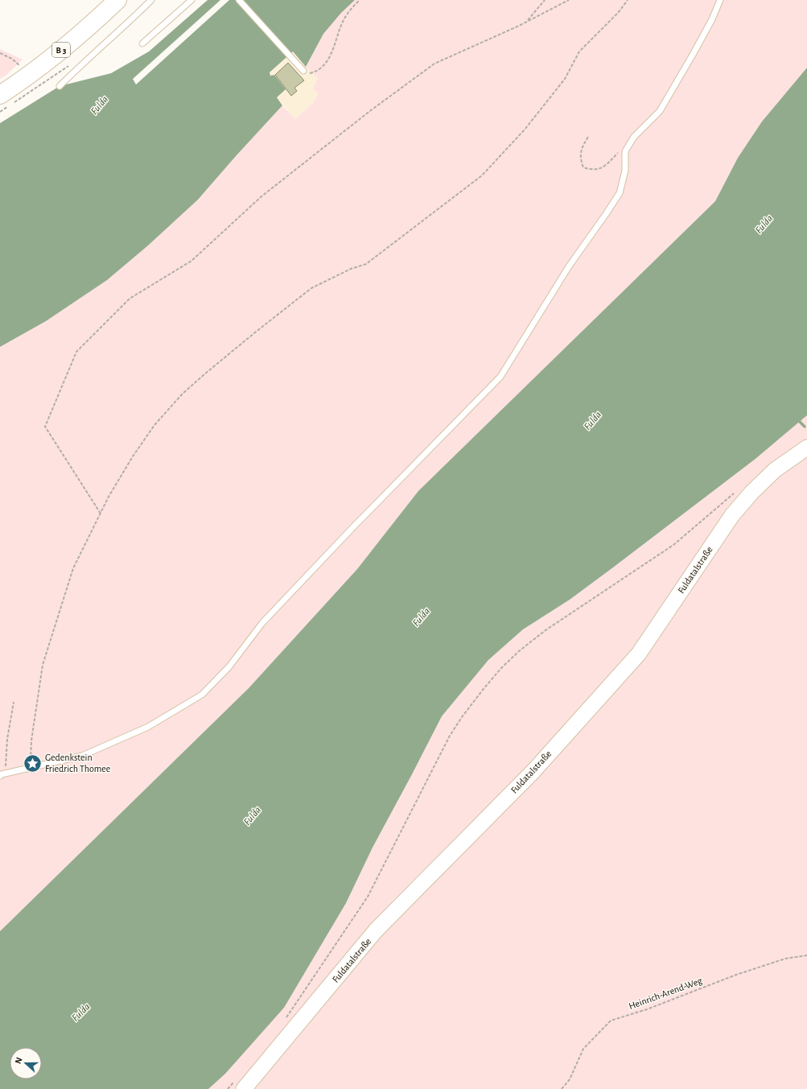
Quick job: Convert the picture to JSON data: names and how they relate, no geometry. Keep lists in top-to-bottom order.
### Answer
{
  "streets": {
    "main road": ["B 3", "Fuldatalstraße"],
    "path": ["Heinrich-Arend-Weg"]
  },
  "water": ["Fulda"],
  "places": {
    "place": ["Gedenkstein Friedrich Thomee"]
  },
  "north": "left"
}
